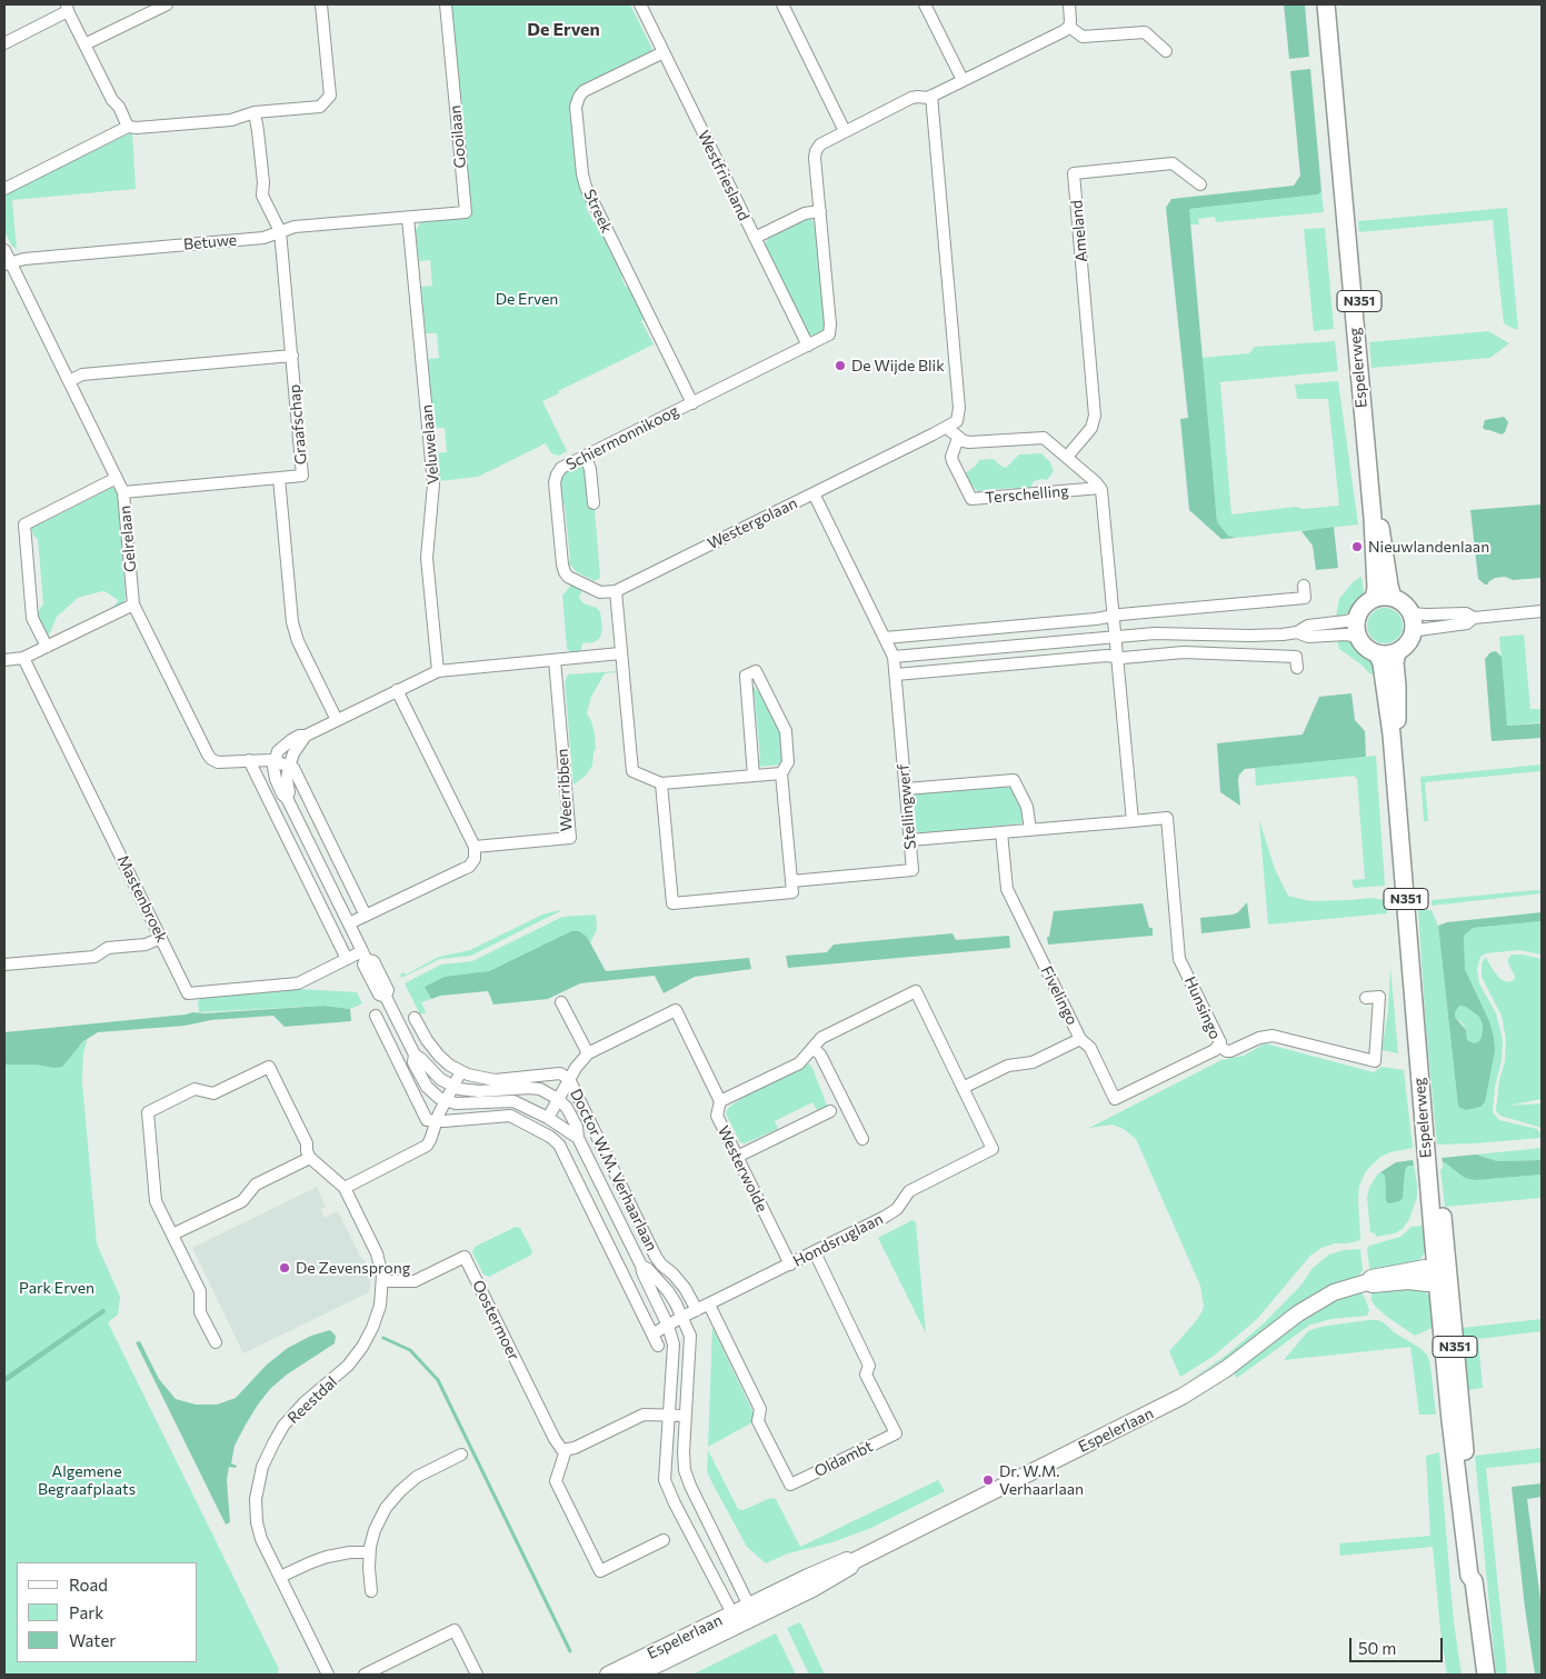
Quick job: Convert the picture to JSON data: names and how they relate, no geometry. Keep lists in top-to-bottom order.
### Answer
{
  "streets": {
    "main road": ["N351", "Espelerweg", "Espelerlaan"],
    "street": [
      "Gooilaan",
      "Westfriesland",
      "Streek",
      "Ameland",
      "Betuwe",
      "Graafschap",
      "Schiermonnikoog",
      "Veluwelaan",
      "Terschelling",
      "Westergolaan",
      "Gelrelaan",
      "Weerribben",
      "Stellingwerf",
      "Mastenbroek",
      "Fivelingo",
      "Hunsingo",
      "Westerwolde",
      "Doctor W.M. Verhaarlaan",
      "Hondsruglaan",
      "Oostermoer",
      "Reestdal",
      "Oldambt"
    ]
  },
  "crossings": [
    ["Gooilaan", "Betuwe"],
    ["Gooilaan", "Veluwelaan"],
    ["Westfriesland", "Streek"],
    ["Westfriesland", "Schiermonnikoog"],
    ["Streek", "Schiermonnikoog"],
    ["Ameland", "Terschelling"],
    ["Betuwe", "Graafschap"],
    ["Betuwe", "Veluwelaan"],
    ["Betuwe", "Gelrelaan"],
    ["Espelerweg", "Espelerlaan"],
    ["Graafschap", "Doctor W.M. Verhaarlaan"],
    ["Schiermonnikoog", "Westergolaan"],
    ["Veluwelaan", "Doctor W.M. Verhaarlaan"],
    ["Gelrelaan", "Doctor W.M. Verhaarlaan"],
    ["Weerribben", "Doctor W.M. Verhaarlaan"],
    ["Mastenbroek", "Doctor W.M. Verhaarlaan"],
    ["Fivelingo", "Hunsingo"],
    ["Fivelingo", "Hondsruglaan"],
    ["Westerwolde", "Doctor W.M. Verhaarlaan"],
    ["Westerwolde", "Hondsruglaan"],
    ["Doctor W.M. Verhaarlaan", "Hondsruglaan"],
    ["Doctor W.M. Verhaarlaan", "Espelerlaan"],
    ["Hondsruglaan", "Oldambt"],
    ["Oostermoer", "Reestdal"]
  ],
  "districts": ["De Erven"],
  "parks": ["De Erven", "Park Erven", "Algemene Begraafplaats"],
  "places": [
    "De Wijde Blik",
    "Nieuwlandenlaan",
    "De Zevensprong",
    "Dr. W.M. Verhaarlaan"
  ],
  "legend": ["Road", "Park", "Water"],
  "scale_bar": "50 m"
}
